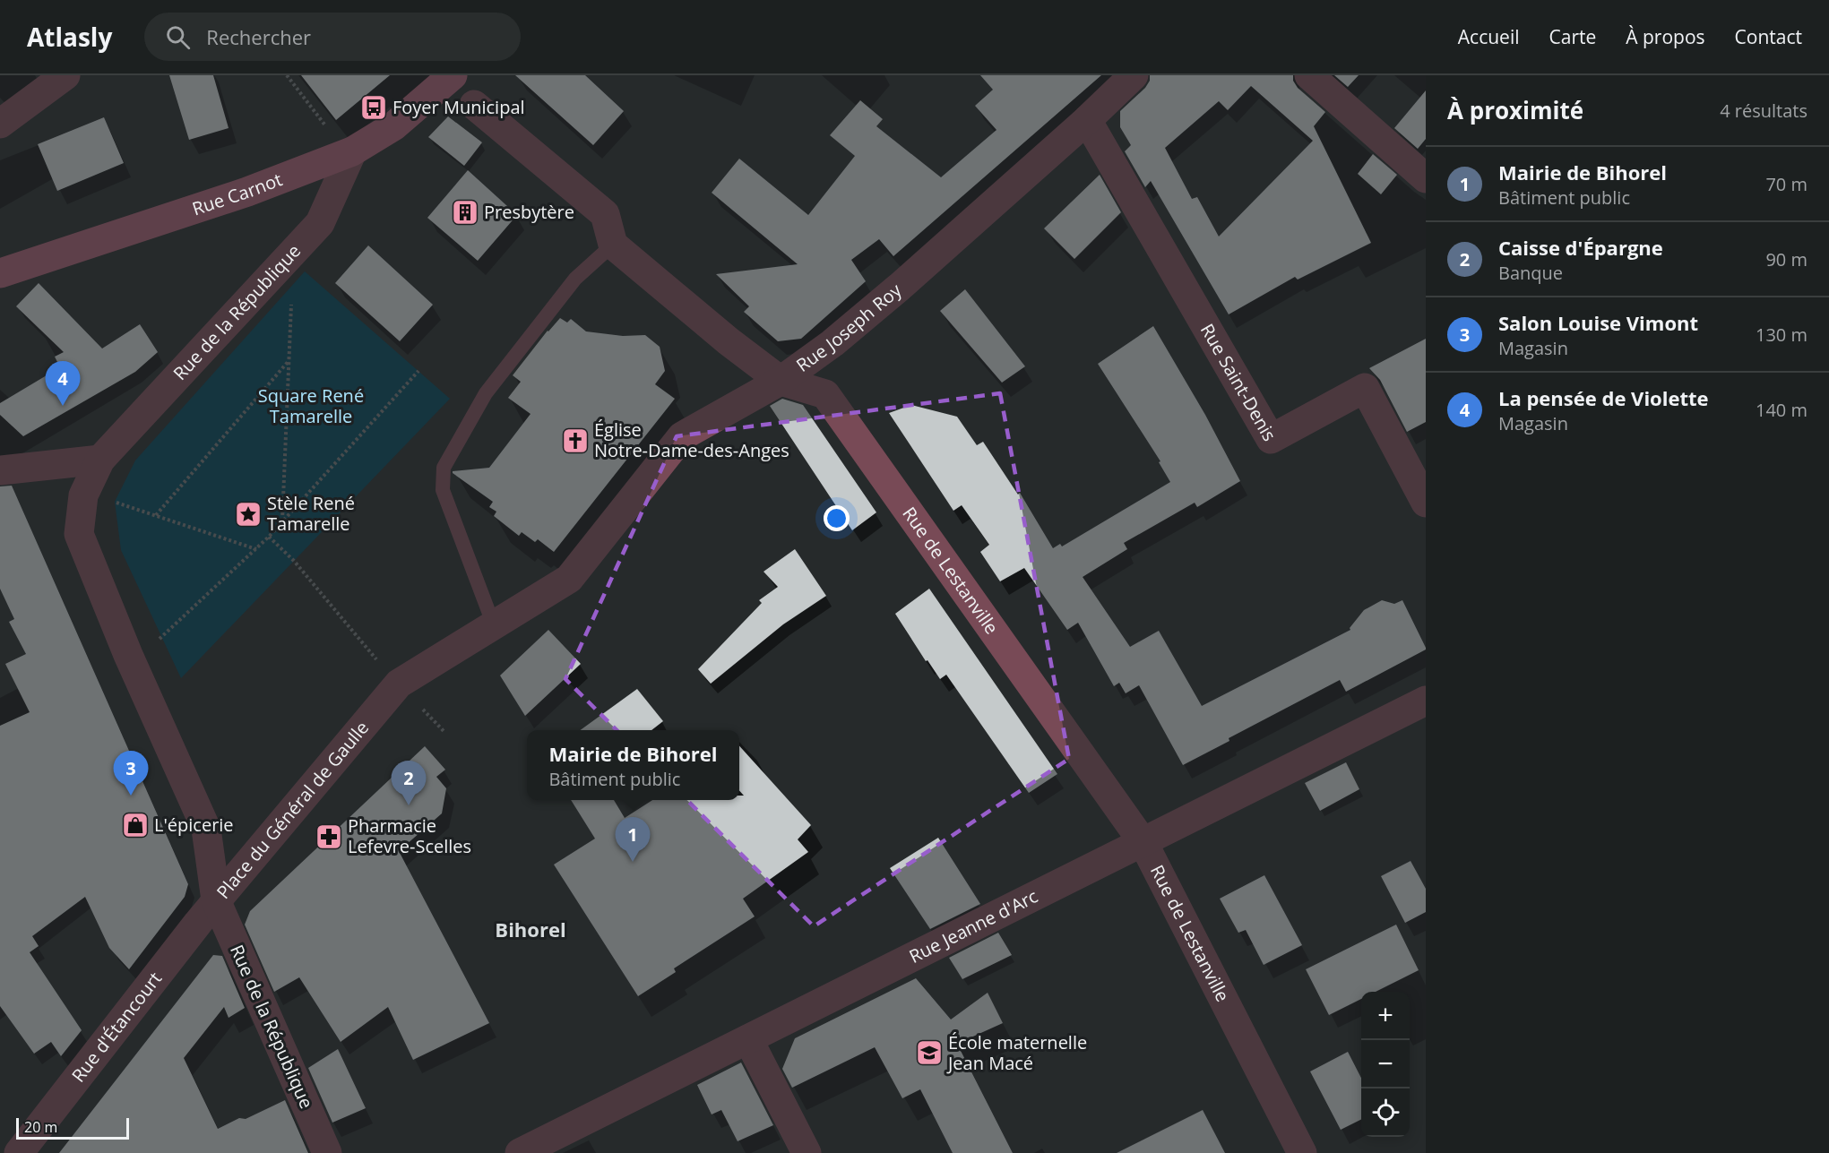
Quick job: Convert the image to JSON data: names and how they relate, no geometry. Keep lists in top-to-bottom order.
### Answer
{
  "streets": {
    "street": [
      "Rue Carnot",
      "Rue de la République",
      "Rue Joseph Roy",
      "Rue Saint-Denis",
      "Rue de Lestanville",
      "Place du Général de Gaulle",
      "Rue Jeanne d'Arc",
      "Rue d'Étancourt"
    ]
  },
  "crossings": [
    ["Rue Carnot", "Rue de la République"],
    ["Rue de la République", "Place du Général de Gaulle"],
    ["Rue de la République", "Rue d'Étancourt"],
    ["Rue Joseph Roy", "Rue Saint-Denis"],
    ["Rue Joseph Roy", "Rue de Lestanville"],
    ["Rue Joseph Roy", "Place du Général de Gaulle"],
    ["Rue de Lestanville", "Rue Jeanne d'Arc"],
    ["Place du Général de Gaulle", "Rue d'Étancourt"]
  ],
  "districts": ["Bihorel"],
  "parks": ["Square René Tamarelle"],
  "places": {
    "bus stop": ["Foyer Municipal"],
    "building": ["Presbytère"],
    "church": ["Église Notre-Dame-des-Anges"],
    "place": ["Stèle René Tamarelle"],
    "shop": ["L'épicerie"],
    "pharmacy": ["Pharmacie Lefevre-Scelles"],
    "school or university": ["École maternelle Jean Macé"]
  },
  "scale_bar": "20 m",
  "page": {
    "header": "Atlasly",
    "search": "Rechercher",
    "nav": [
      "Accueil",
      "Carte",
      "À propos",
      "Contact"
    ],
    "heading": ["À proximité", "4 résultats"],
    "list": [
      {
        "mark": "1",
        "name": "Mairie de Bihorel",
        "note": "Bâtiment public",
        "value": "70 m"
      },
      {
        "mark": "2",
        "name": "Caisse d'Épargne",
        "note": "Banque",
        "value": "90 m"
      },
      {
        "mark": "3",
        "name": "Salon Louise Vimont",
        "note": "Magasin",
        "value": "130 m"
      },
      {
        "mark": "4",
        "name": "La pensée de Violette",
        "note": "Magasin",
        "value": "140 m"
      }
    ],
    "pins": [
      "4",
      "3",
      "2",
      "1"
    ],
    "popup": ["Mairie de Bihorel", "Bâtiment public"],
    "map_buttons": ["+", "−"],
    "scale": "20 m"
  }
}
